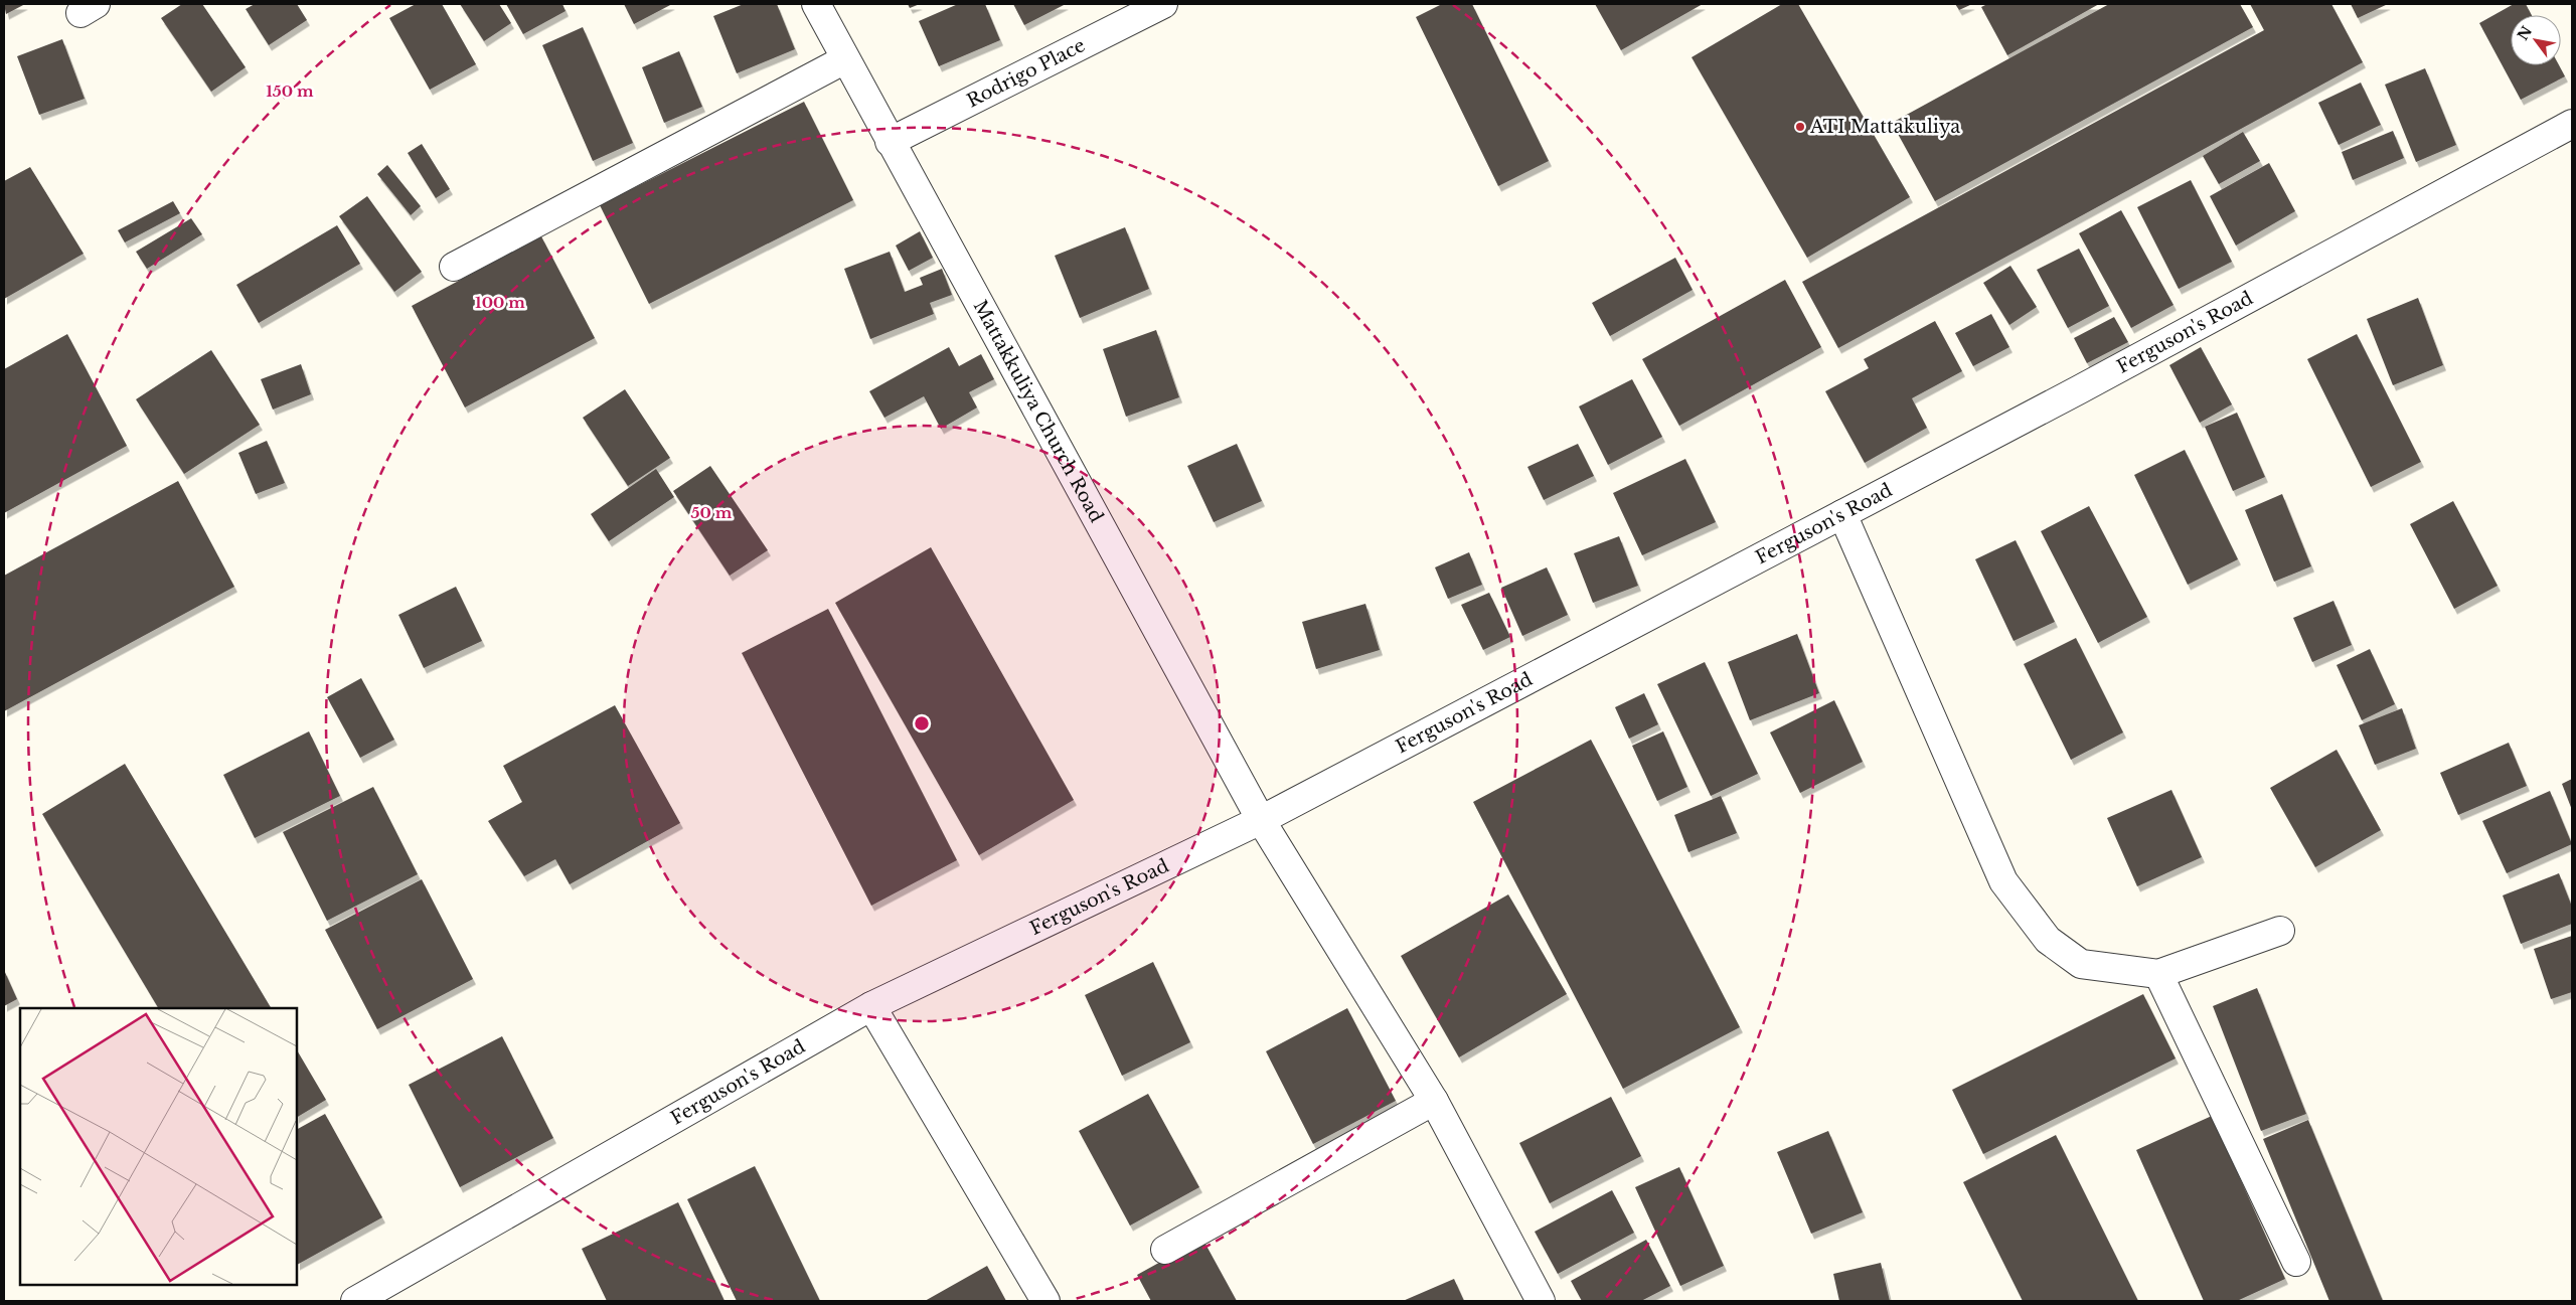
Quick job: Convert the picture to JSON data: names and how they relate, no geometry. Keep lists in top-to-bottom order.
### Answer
{
  "streets": {
    "street": ["Rodrigo Place", "Ferguson's Road", "Mattakkuliya Church Road"]
  },
  "crossings": [
    ["Rodrigo Place", "Mattakkuliya Church Road"],
    ["Ferguson's Road", "Mattakkuliya Church Road"]
  ],
  "places": ["ATI Mattakuliya"],
  "north": "top left",
  "rings": ["150 m", "100 m", "50 m"]
}
